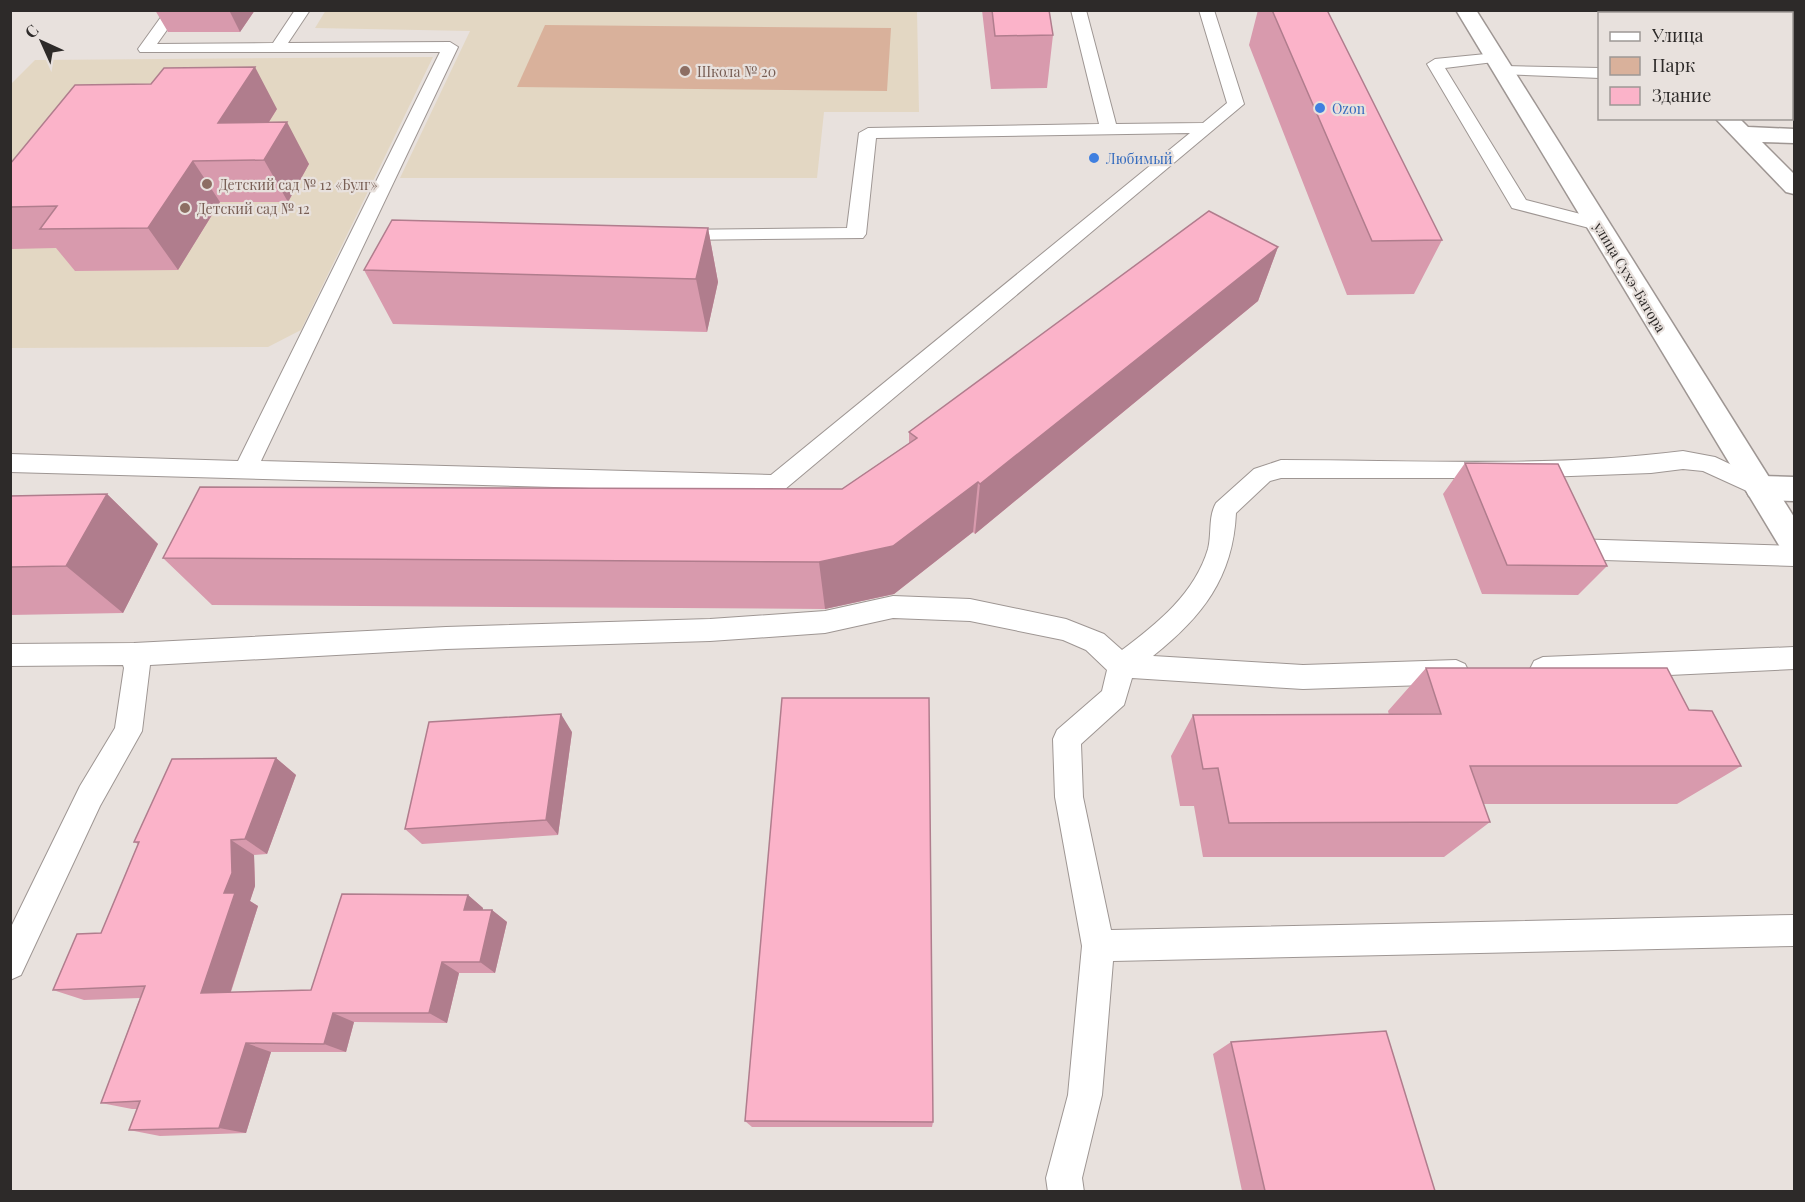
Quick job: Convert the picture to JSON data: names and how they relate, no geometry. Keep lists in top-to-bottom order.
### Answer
{
  "streets": {
    "main road": ["улица Сухэ-Батора"]
  },
  "places": [
    "Школа № 20",
    "Ozon",
    "Любимый",
    "Детский сад № 12 «Булг»",
    "Детский сад № 12"
  ],
  "legend": ["Улица", "Парк", "Здание"],
  "north": "top left"
}
